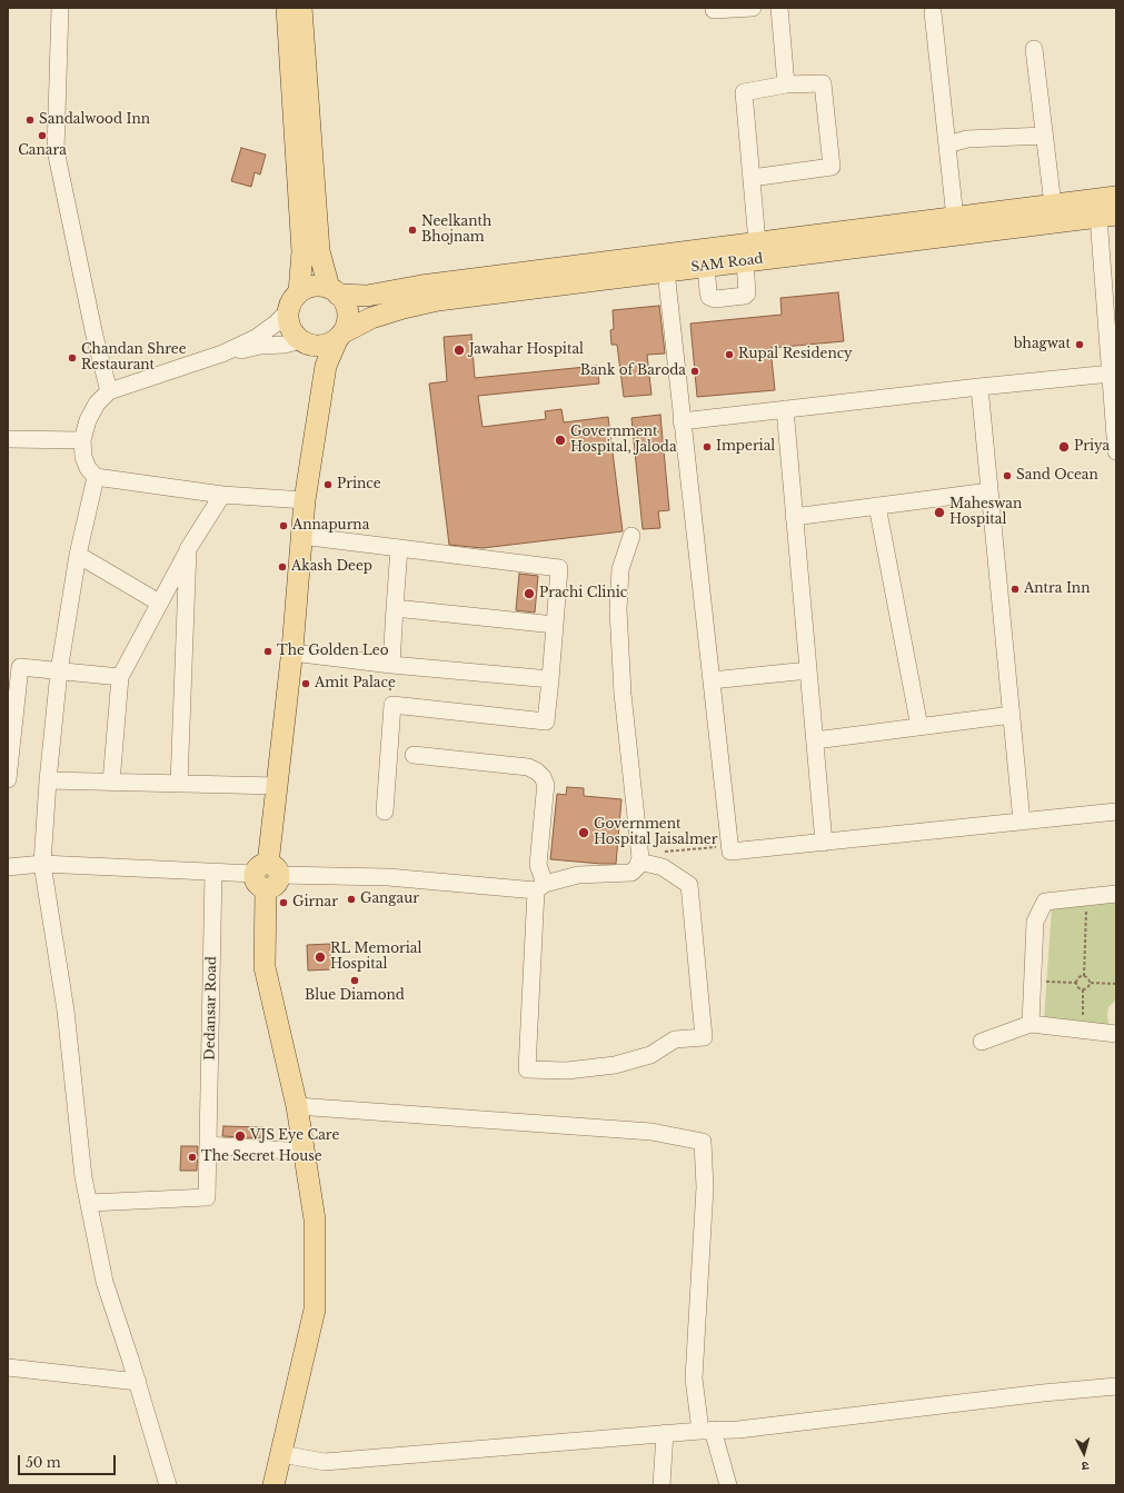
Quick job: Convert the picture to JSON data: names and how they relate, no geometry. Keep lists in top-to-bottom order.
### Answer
{
  "streets": {
    "main road": ["SAM Road"],
    "street": ["Dedansar Road"]
  },
  "places": [
    "Sandalwood Inn",
    "Canara",
    "Neelkanth Bhojnam",
    "bhagwat",
    "Jawahar Hospital",
    "Rupal Residency",
    "Chandan Shree Restaurant",
    "Bank of Baroda",
    "Government Hospital, Jaloda",
    "Imperial",
    "Priya",
    "Sand Ocean",
    "Prince",
    "Maheswan Hospital",
    "Annapurna",
    "Akash Deep",
    "Antra Inn",
    "Prachi Clinic",
    "The Golden Leo",
    "Amit Palace",
    "Government Hospital Jaisalmer",
    "Gangaur",
    "Girnar",
    "RL Memorial Hospital",
    "Blue Diamond",
    "VJS Eye Care",
    "The Secret House"
  ],
  "scale_bar": "50 m",
  "north": "bottom"
}
